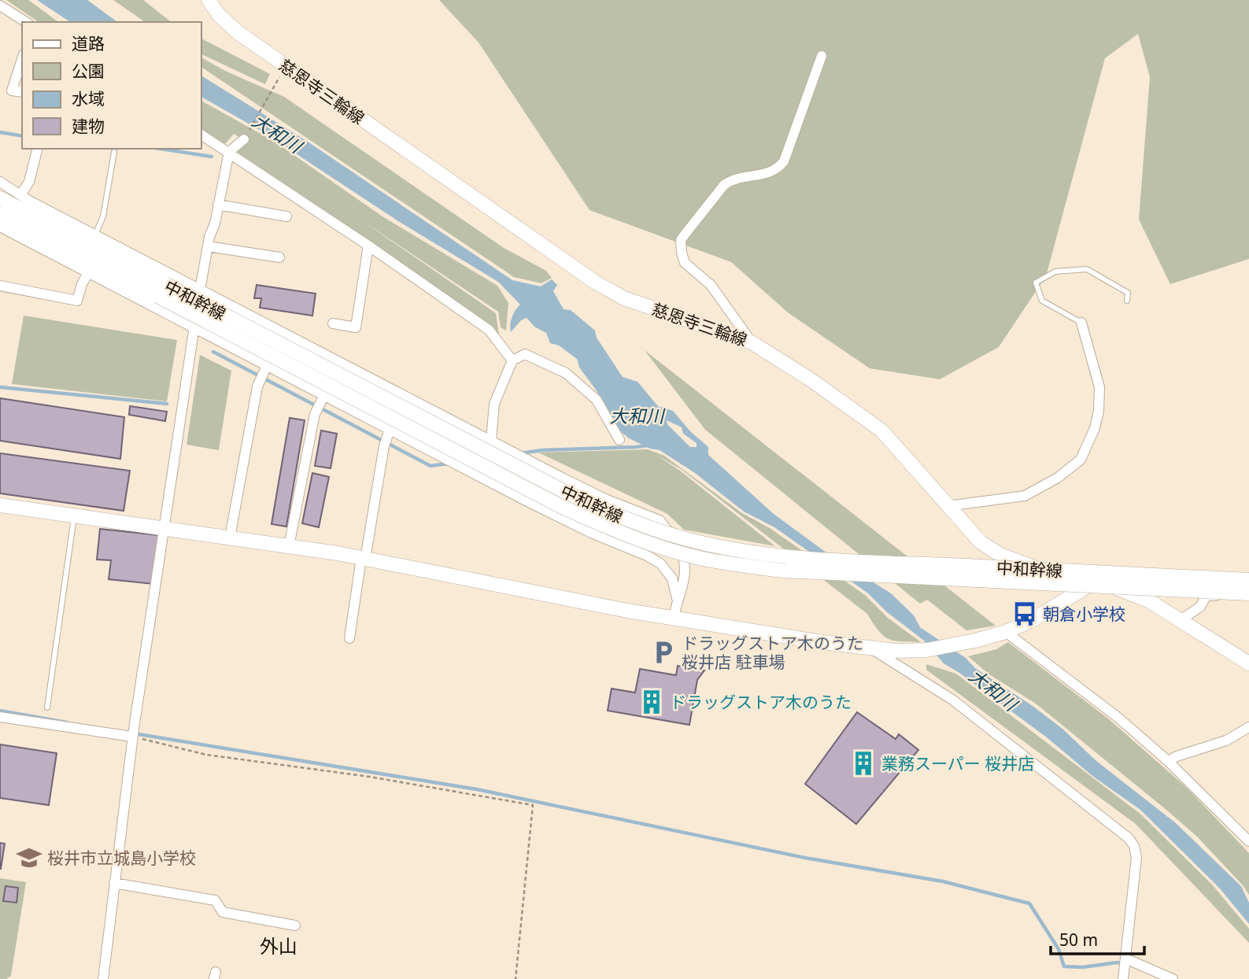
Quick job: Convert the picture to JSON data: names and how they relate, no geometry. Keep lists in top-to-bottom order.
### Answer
{
  "streets": {
    "main road": ["慈恩寺三輪線", "中和幹線"]
  },
  "districts": ["外山"],
  "water": ["大和川"],
  "places": {
    "bus stop": ["朝倉小学校"],
    "parking": ["ドラッグストア木のうた 桜井店 駐車場"],
    "building": ["ドラッグストア木のうた", "業務スーパー 桜井店"],
    "school or university": ["桜井市立城島小学校"]
  },
  "legend": [
    "道路",
    "公園",
    "水域",
    "建物"
  ],
  "scale_bar": "50 m"
}
